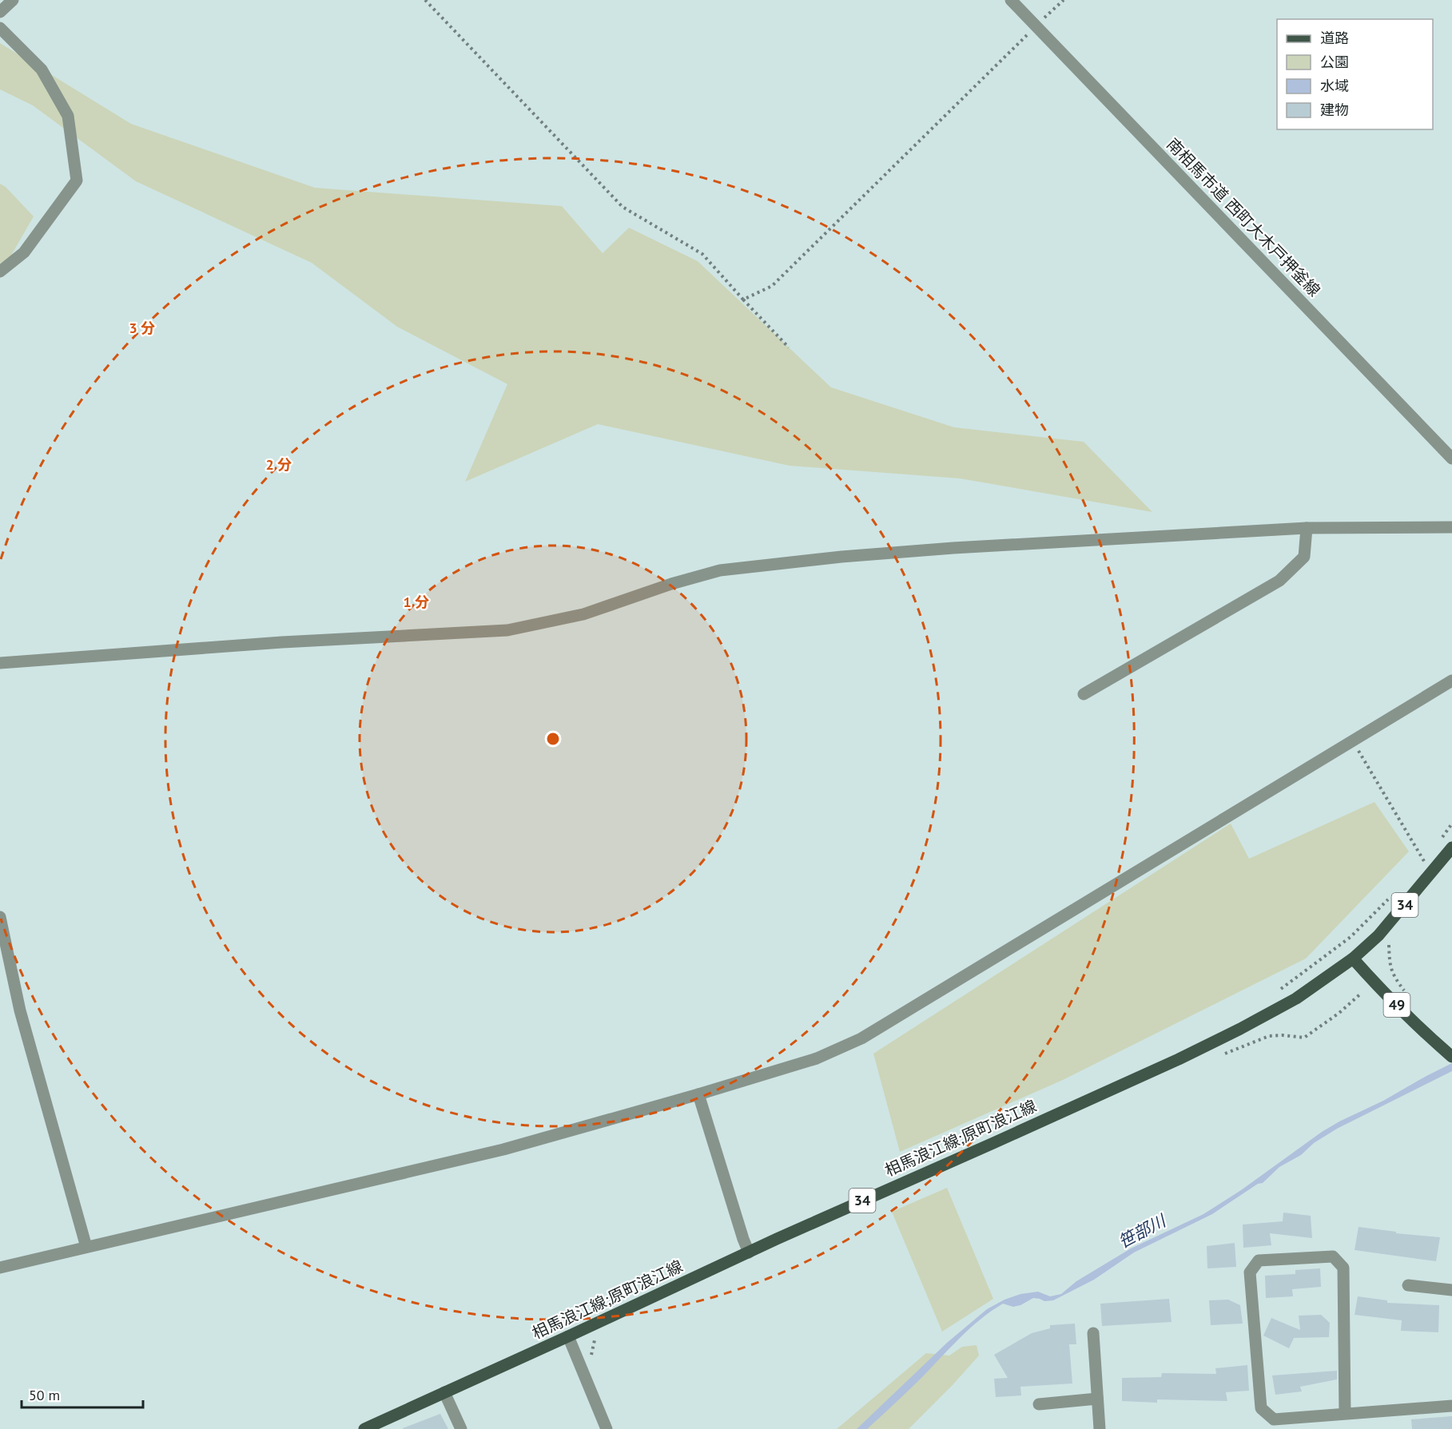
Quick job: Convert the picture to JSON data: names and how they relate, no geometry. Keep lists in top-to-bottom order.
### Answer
{
  "streets": {
    "main road": ["34", "49", "相馬浪江線;原町浪江線"],
    "street": ["南相馬市道 西町大木戸押釜線"]
  },
  "crossings": [
    ["34", "49"],
    ["34", "相馬浪江線;原町浪江線"],
    ["49", "相馬浪江線;原町浪江線"]
  ],
  "water": ["笹部川"],
  "legend": [
    "道路",
    "公園",
    "水域",
    "建物"
  ],
  "scale_bar": "50 m",
  "rings": ["3 分", "2 分", "1 分"]
}
